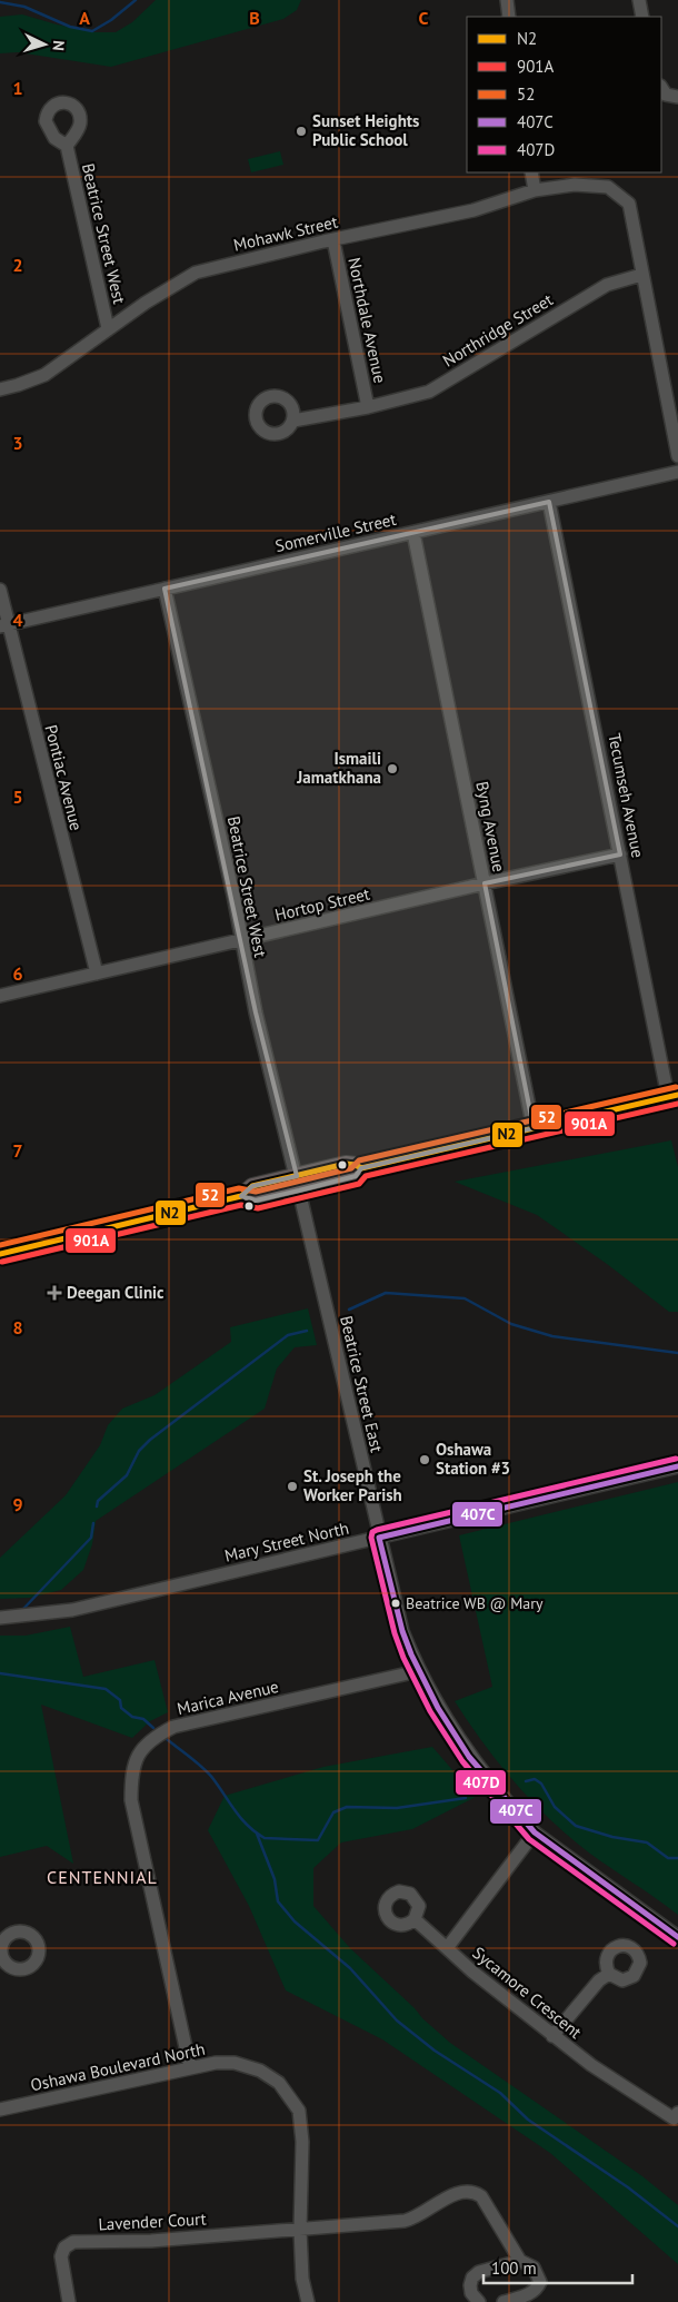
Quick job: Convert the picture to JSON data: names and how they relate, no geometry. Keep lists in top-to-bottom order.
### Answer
{
  "streets": {
    "street": [
      "Beatrice Street West",
      "Mohawk Street",
      "Northdale Avenue",
      "Northridge Street",
      "Somerville Street",
      "Pontiac Avenue",
      "Tecumseh Avenue",
      "Byng Avenue",
      "Hortop Street",
      "Beatrice Street East",
      "Mary Street North",
      "Marica Avenue",
      "Sycamore Crescent",
      "Oshawa Boulevard North",
      "Lavender Court"
    ]
  },
  "crossings": [
    ["Beatrice Street West", "Mohawk Street"],
    ["Beatrice Street West", "Somerville Street"],
    ["Beatrice Street West", "Hortop Street"],
    ["Beatrice Street West", "Beatrice Street East"],
    ["Mohawk Street", "Northdale Avenue"],
    ["Mohawk Street", "Northridge Street"],
    ["Northdale Avenue", "Northridge Street"],
    ["Somerville Street", "Pontiac Avenue"],
    ["Somerville Street", "Tecumseh Avenue"],
    ["Somerville Street", "Byng Avenue"],
    ["Pontiac Avenue", "Hortop Street"],
    ["Tecumseh Avenue", "Hortop Street"],
    ["Byng Avenue", "Hortop Street"],
    ["Beatrice Street East", "Mary Street North"],
    ["Beatrice Street East", "Marica Avenue"],
    ["Beatrice Street East", "Sycamore Crescent"],
    ["Marica Avenue", "Oshawa Boulevard North"],
    ["Oshawa Boulevard North", "Lavender Court"]
  ],
  "districts": ["CENTENNIAL"],
  "places": {
    "other": [
      "Sunset Heights Public School",
      "Ismaili Jamatkhana",
      "Oshawa Station #3",
      "St. Joseph the Worker Parish",
      "Beatrice WB @ Mary"
    ],
    "health": ["Deegan Clinic"]
  },
  "lines": [
    "transit line 52",
    "transit line N2",
    "transit line 901A",
    "transit line 407D",
    "transit line 407C"
  ],
  "legend": [
    "N2",
    "901A",
    "52",
    "407C",
    "407D"
  ],
  "scale_bar": "100 m",
  "north": "right",
  "grid": {
    "columns": ["A", "B", "C"],
    "rows": [
      "1",
      "2",
      "3",
      "4",
      "5",
      "6",
      "7",
      "8",
      "9"
    ]
  }
}
